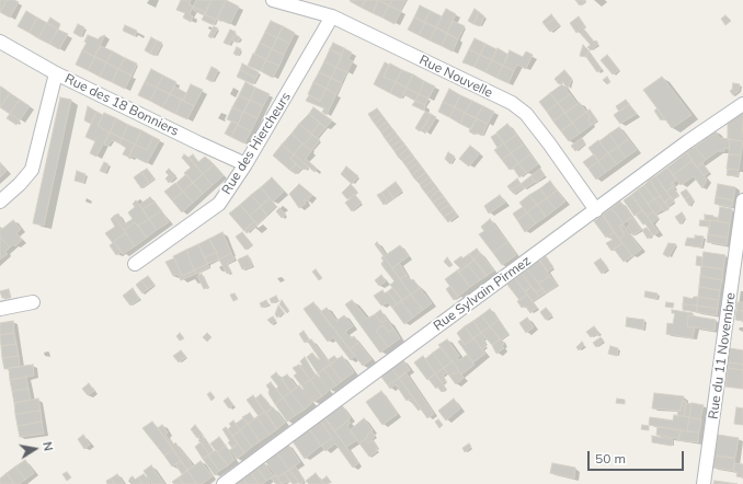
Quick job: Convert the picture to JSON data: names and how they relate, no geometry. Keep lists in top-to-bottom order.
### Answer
{
  "streets": {
    "street": [
      "Rue Nouvelle",
      "Rue des 18 Bonniers",
      "Rue des Hiercheurs",
      "Rue Sylvain Pirmez",
      "Rue du 11 Novembre"
    ]
  },
  "crossings": [
    ["Rue Nouvelle", "Rue des Hiercheurs"],
    ["Rue Nouvelle", "Rue Sylvain Pirmez"],
    ["Rue des 18 Bonniers", "Rue des Hiercheurs"]
  ],
  "scale_bar": "50 m",
  "north": "right"
}
